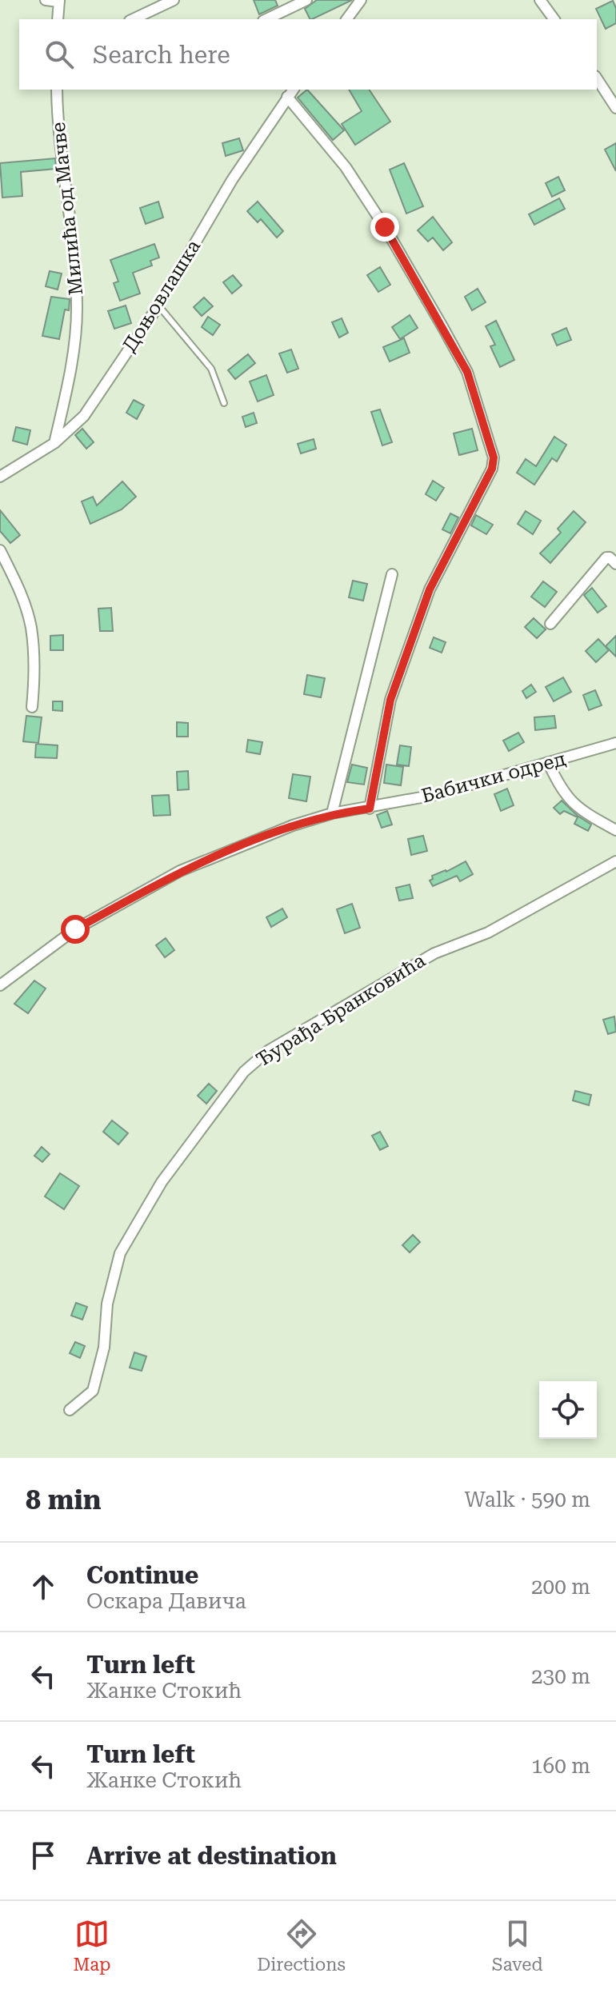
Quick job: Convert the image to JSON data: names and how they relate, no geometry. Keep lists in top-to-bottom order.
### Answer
{
  "streets": {
    "street": [
      "Милића од Мачве",
      "Доњовлашка",
      "Бабички одред",
      "Ђурађа Бранковића"
    ]
  },
  "crossings": [
    ["Милића од Мачве", "Доњовлашка"]
  ],
  "page": {
    "search": "Search here",
    "heading": ["8 min", "Walk · 590 m"],
    "list": [
      ["Continue", "Оскара Давича", "200 m"],
      ["Turn left", "Жанке Стокић", "230 m"],
      ["Turn left", "Жанке Стокић", "160 m"],
      "Arrive at destination"
    ],
    "nav": ["Map", "Directions", "Saved"]
  }
}
